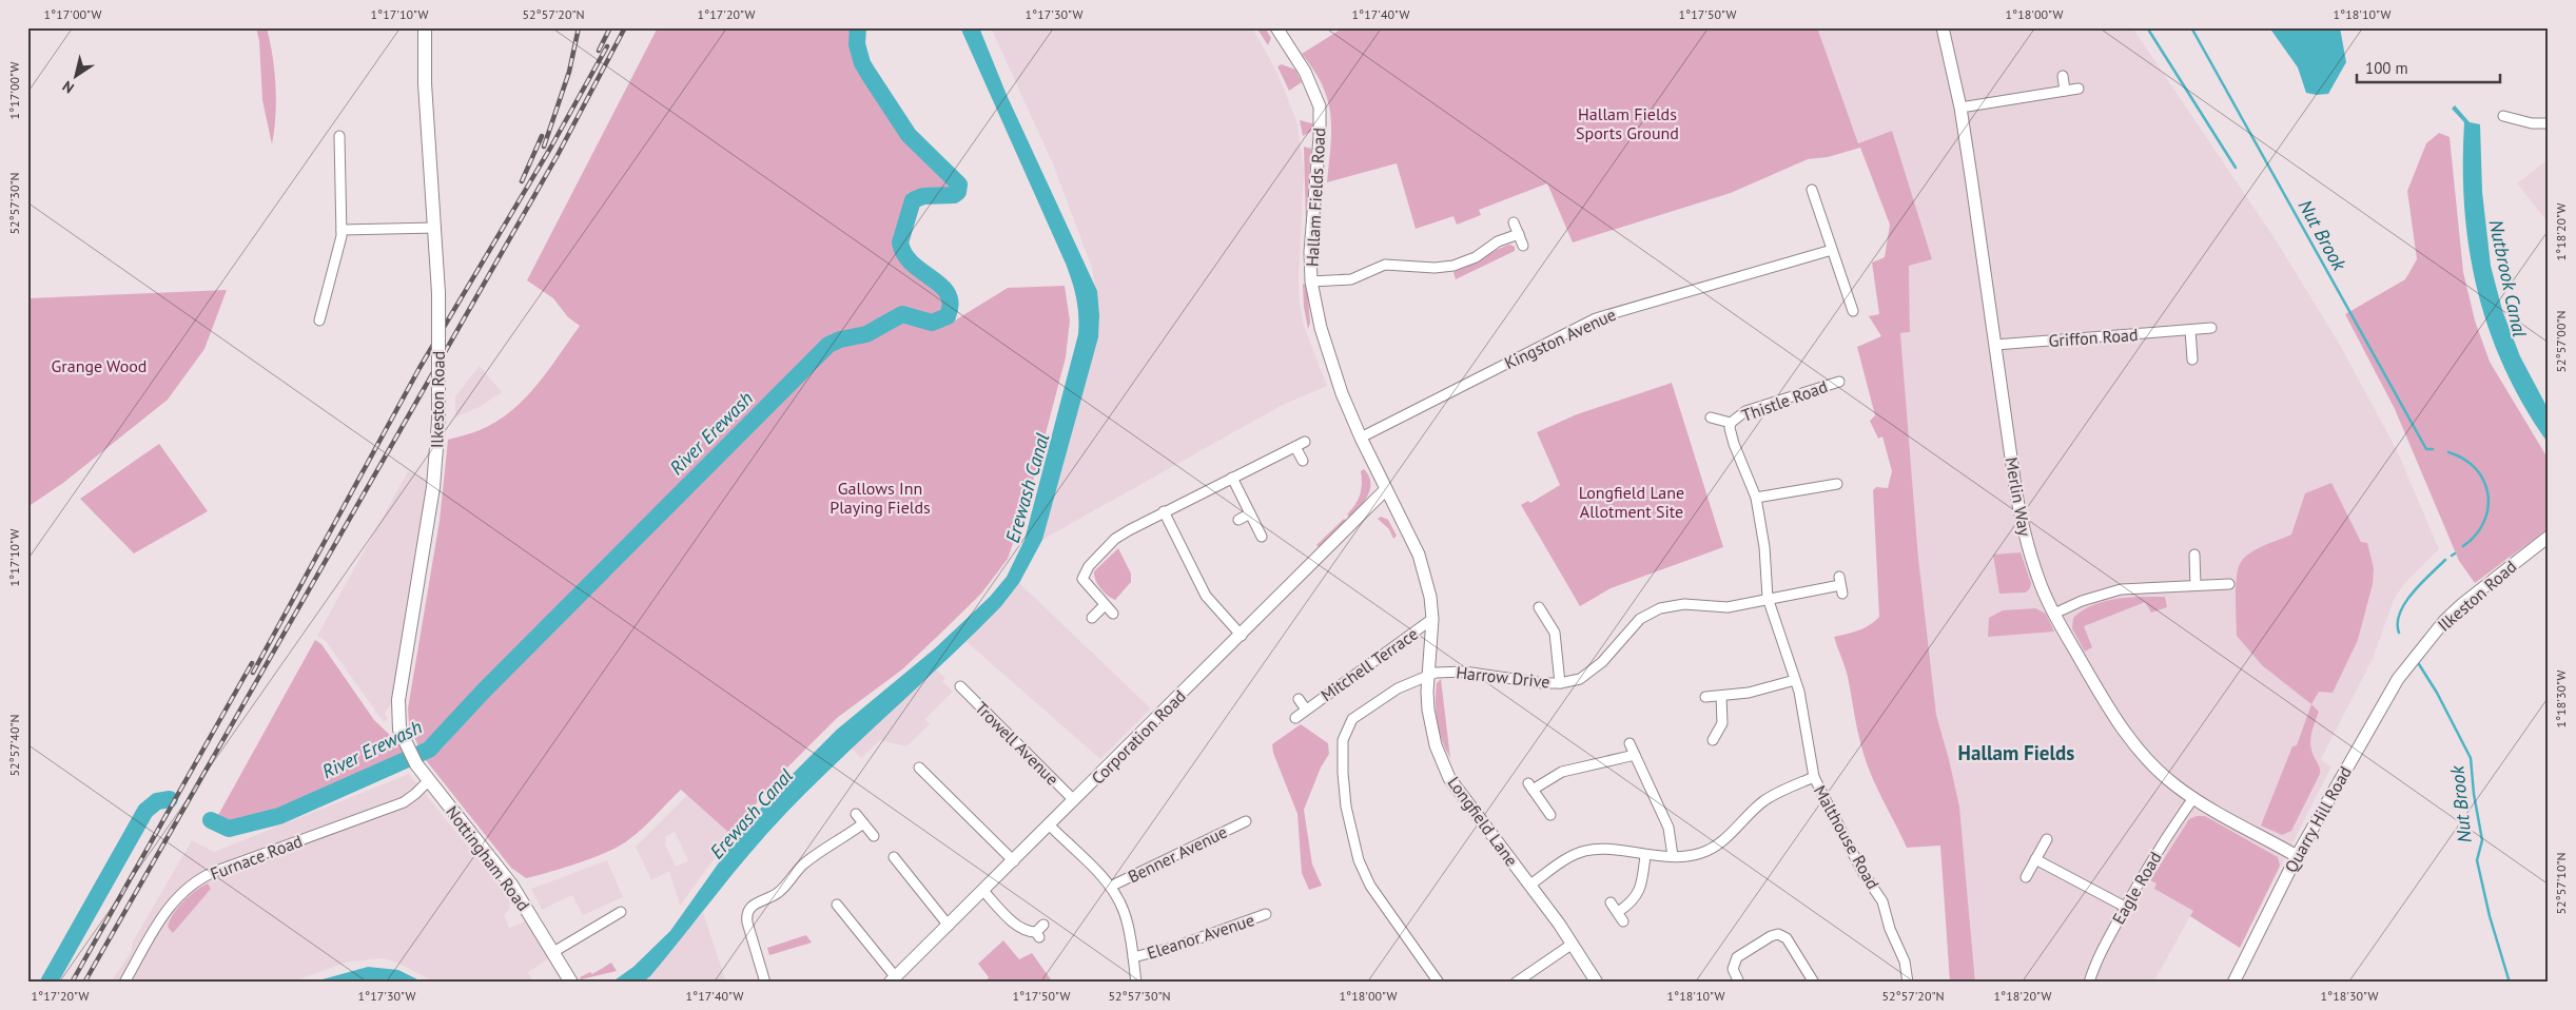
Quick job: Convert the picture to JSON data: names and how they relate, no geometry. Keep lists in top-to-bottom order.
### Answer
{
  "streets": {
    "main road": ["Ilkeston Road", "Nottingham Road"],
    "street": [
      "Hallam Fields Road",
      "Griffon Road",
      "Kingston Avenue",
      "Thistle Road",
      "Merlin Way",
      "Mitchell Terrace",
      "Harrow Drive",
      "Corporation Road",
      "Trowell Avenue",
      "Quarry Hill Road",
      "Longfield Lane",
      "Malthouse Road",
      "Benner Avenue",
      "Furnace Road",
      "Eagle Road",
      "Eleanor Avenue"
    ]
  },
  "crossings": [
    ["Hallam Fields Road", "Kingston Avenue"],
    ["Hallam Fields Road", "Corporation Road"],
    ["Hallam Fields Road", "Longfield Lane"],
    ["Griffon Road", "Merlin Way"],
    ["Ilkeston Road", "Quarry Hill Road"],
    ["Ilkeston Road", "Nottingham Road"],
    ["Thistle Road", "Harrow Drive"],
    ["Thistle Road", "Malthouse Road"],
    ["Merlin Way", "Quarry Hill Road"],
    ["Merlin Way", "Eagle Road"],
    ["Mitchell Terrace", "Longfield Lane"],
    ["Harrow Drive", "Longfield Lane"],
    ["Harrow Drive", "Malthouse Road"],
    ["Corporation Road", "Trowell Avenue"],
    ["Corporation Road", "Longfield Lane"],
    ["Furnace Road", "Nottingham Road"]
  ],
  "districts": ["Hallam Fields"],
  "water": [
    "Nut Brook",
    "Nutbrook Canal",
    "River Erewash",
    "Erewash Canal"
  ],
  "parks": [
    "Hallam Fields Sports Ground",
    "Grange Wood",
    "Gallows Inn Playing Fields",
    "Longfield Lane Allotment Site"
  ],
  "scale_bar": "100 m",
  "north": "bottom left",
  "coordinates": [
    "1°17'00\"W",
    "1°17'10\"W",
    "52°57'20\"N",
    "1°17'20\"W",
    "1°17'30\"W",
    "1°17'40\"W",
    "1°17'50\"W",
    "1°18'00\"W",
    "1°18'10\"W",
    "52°57'30\"N",
    "1°18'20\"W",
    "52°57'00\"N",
    "1°18'30\"W",
    "52°57'40\"N",
    "52°57'10\"N"
  ]
}
